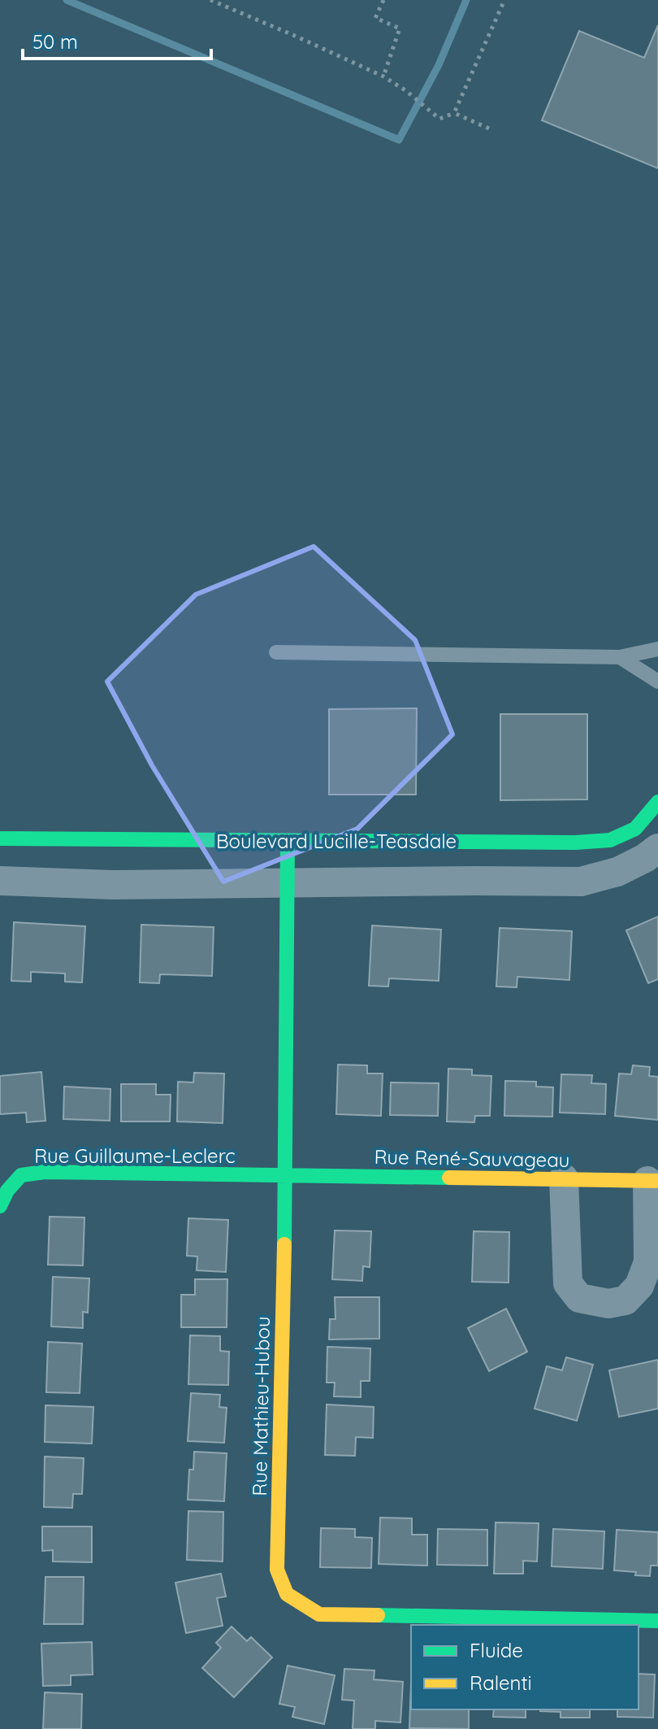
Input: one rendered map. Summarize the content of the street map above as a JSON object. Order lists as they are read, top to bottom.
{
  "streets": {
    "street": [
      "Boulevard Lucille-Teasdale",
      "Rue Guillaume-Leclerc",
      "Rue René-Sauvageau",
      "Rue Mathieu-Hubou"
    ]
  },
  "crossings": [
    ["Boulevard Lucille-Teasdale", "Rue Mathieu-Hubou"],
    ["Rue Guillaume-Leclerc", "Rue René-Sauvageau"],
    ["Rue Guillaume-Leclerc", "Rue Mathieu-Hubou"],
    ["Rue René-Sauvageau", "Rue Mathieu-Hubou"]
  ],
  "legend": ["Fluide", "Ralenti"],
  "scale_bar": "50 m"
}
